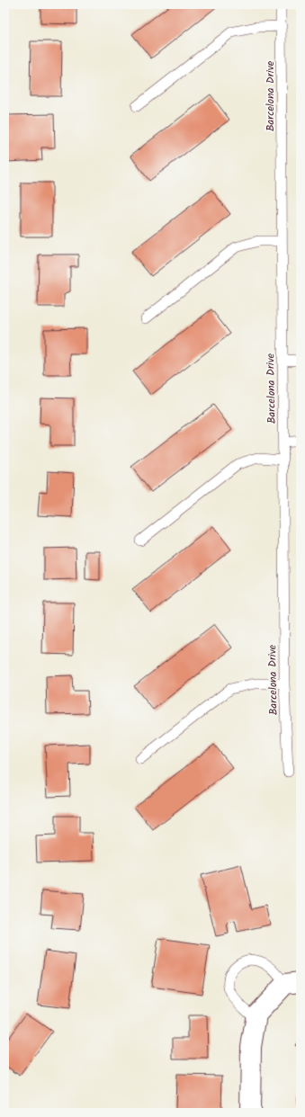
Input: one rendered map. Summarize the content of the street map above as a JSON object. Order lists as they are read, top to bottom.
{
  "streets": {
    "lane": ["Barcelona Drive"]
  }
}
